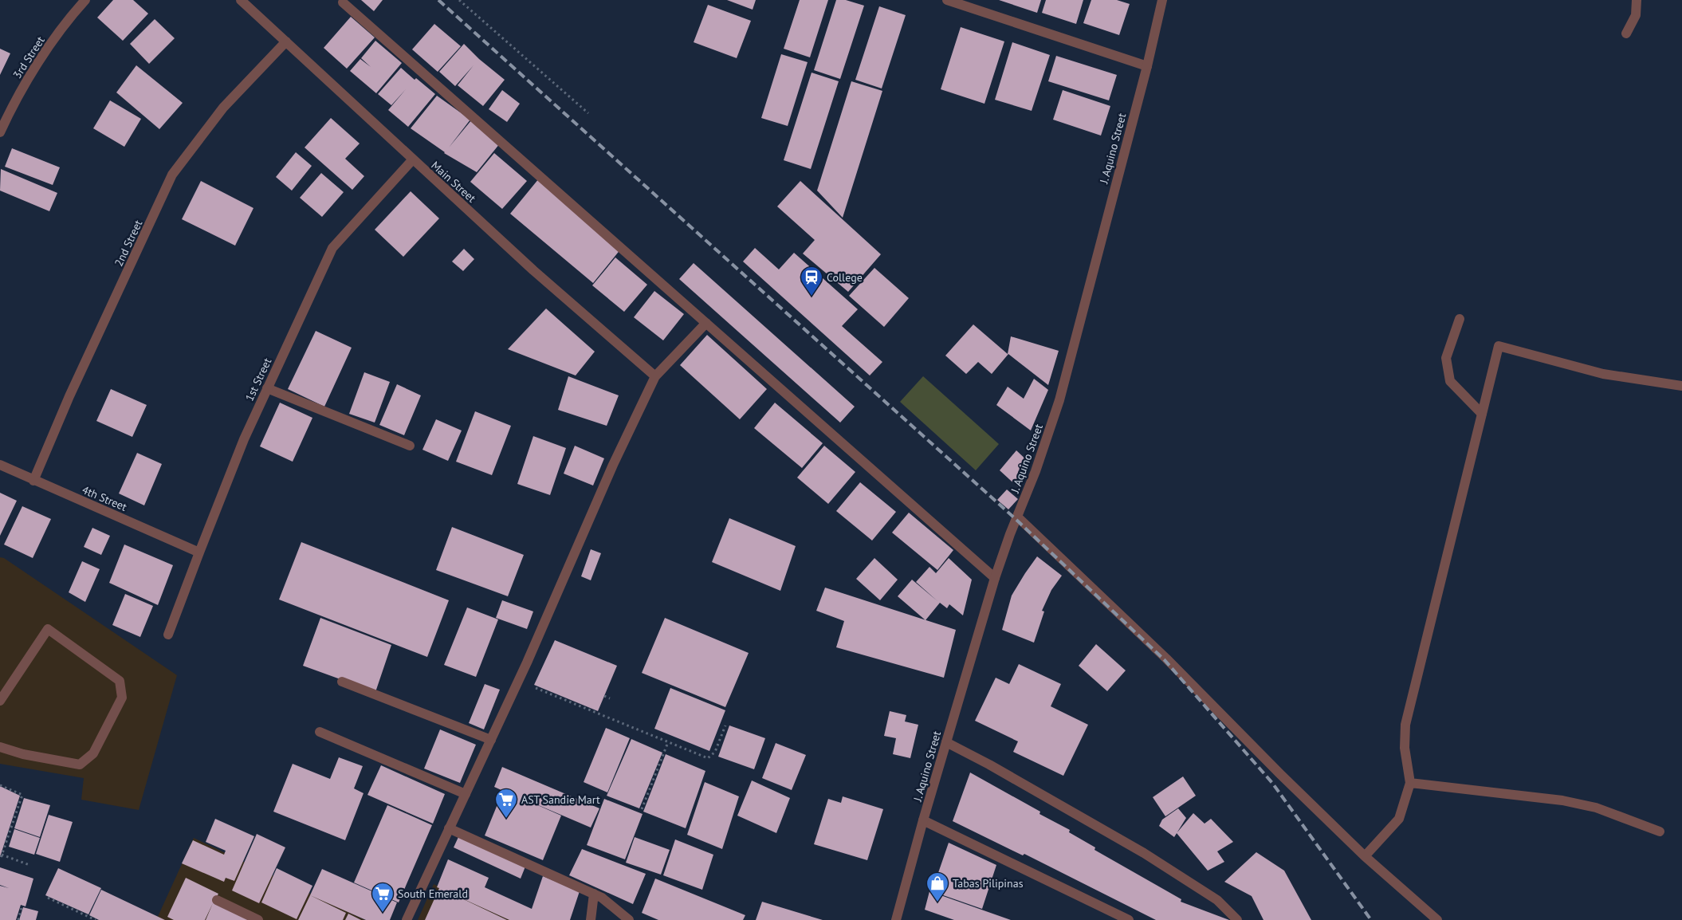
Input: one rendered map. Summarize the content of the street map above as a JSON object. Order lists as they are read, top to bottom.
{
  "streets": {
    "street": [
      "3rd Street",
      "J. Aquino Street",
      "Main Street",
      "2nd Street",
      "1st Street",
      "4th Street"
    ]
  },
  "crossings": [
    ["Main Street", "2nd Street"],
    ["Main Street", "1st Street"],
    ["2nd Street", "4th Street"],
    ["1st Street", "4th Street"]
  ],
  "places": {
    "station": ["College"],
    "supermarket": ["AST Sandie Mart", "South Emerald"],
    "shop": ["Tabas Pilipinas"]
  }
}
